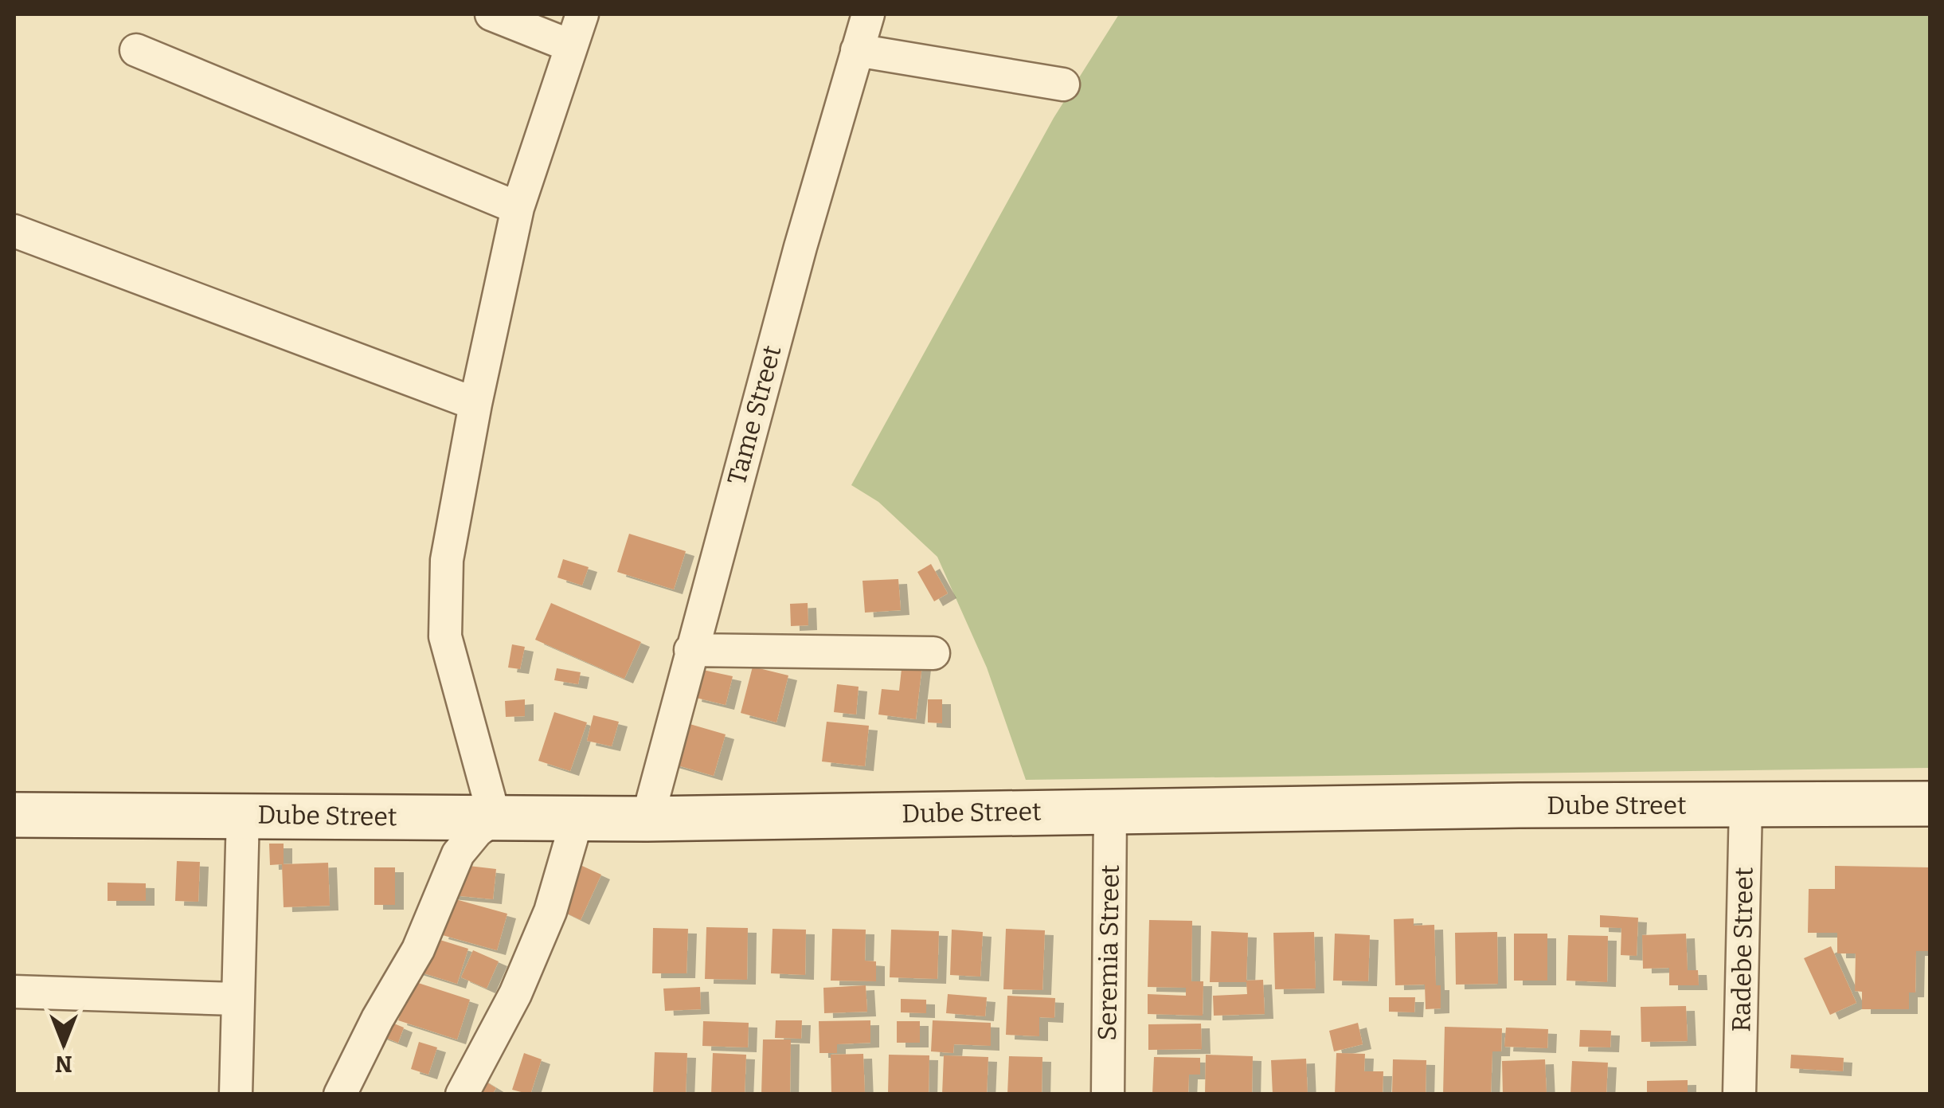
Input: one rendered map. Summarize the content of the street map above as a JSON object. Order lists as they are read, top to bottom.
{
  "streets": {
    "street": [
      "Tame Street",
      "Dube Street",
      "Radebe Street",
      "Seremia Street"
    ]
  },
  "crossings": [
    ["Tame Street", "Dube Street"],
    ["Dube Street", "Radebe Street"],
    ["Dube Street", "Seremia Street"]
  ],
  "north": "bottom"
}
